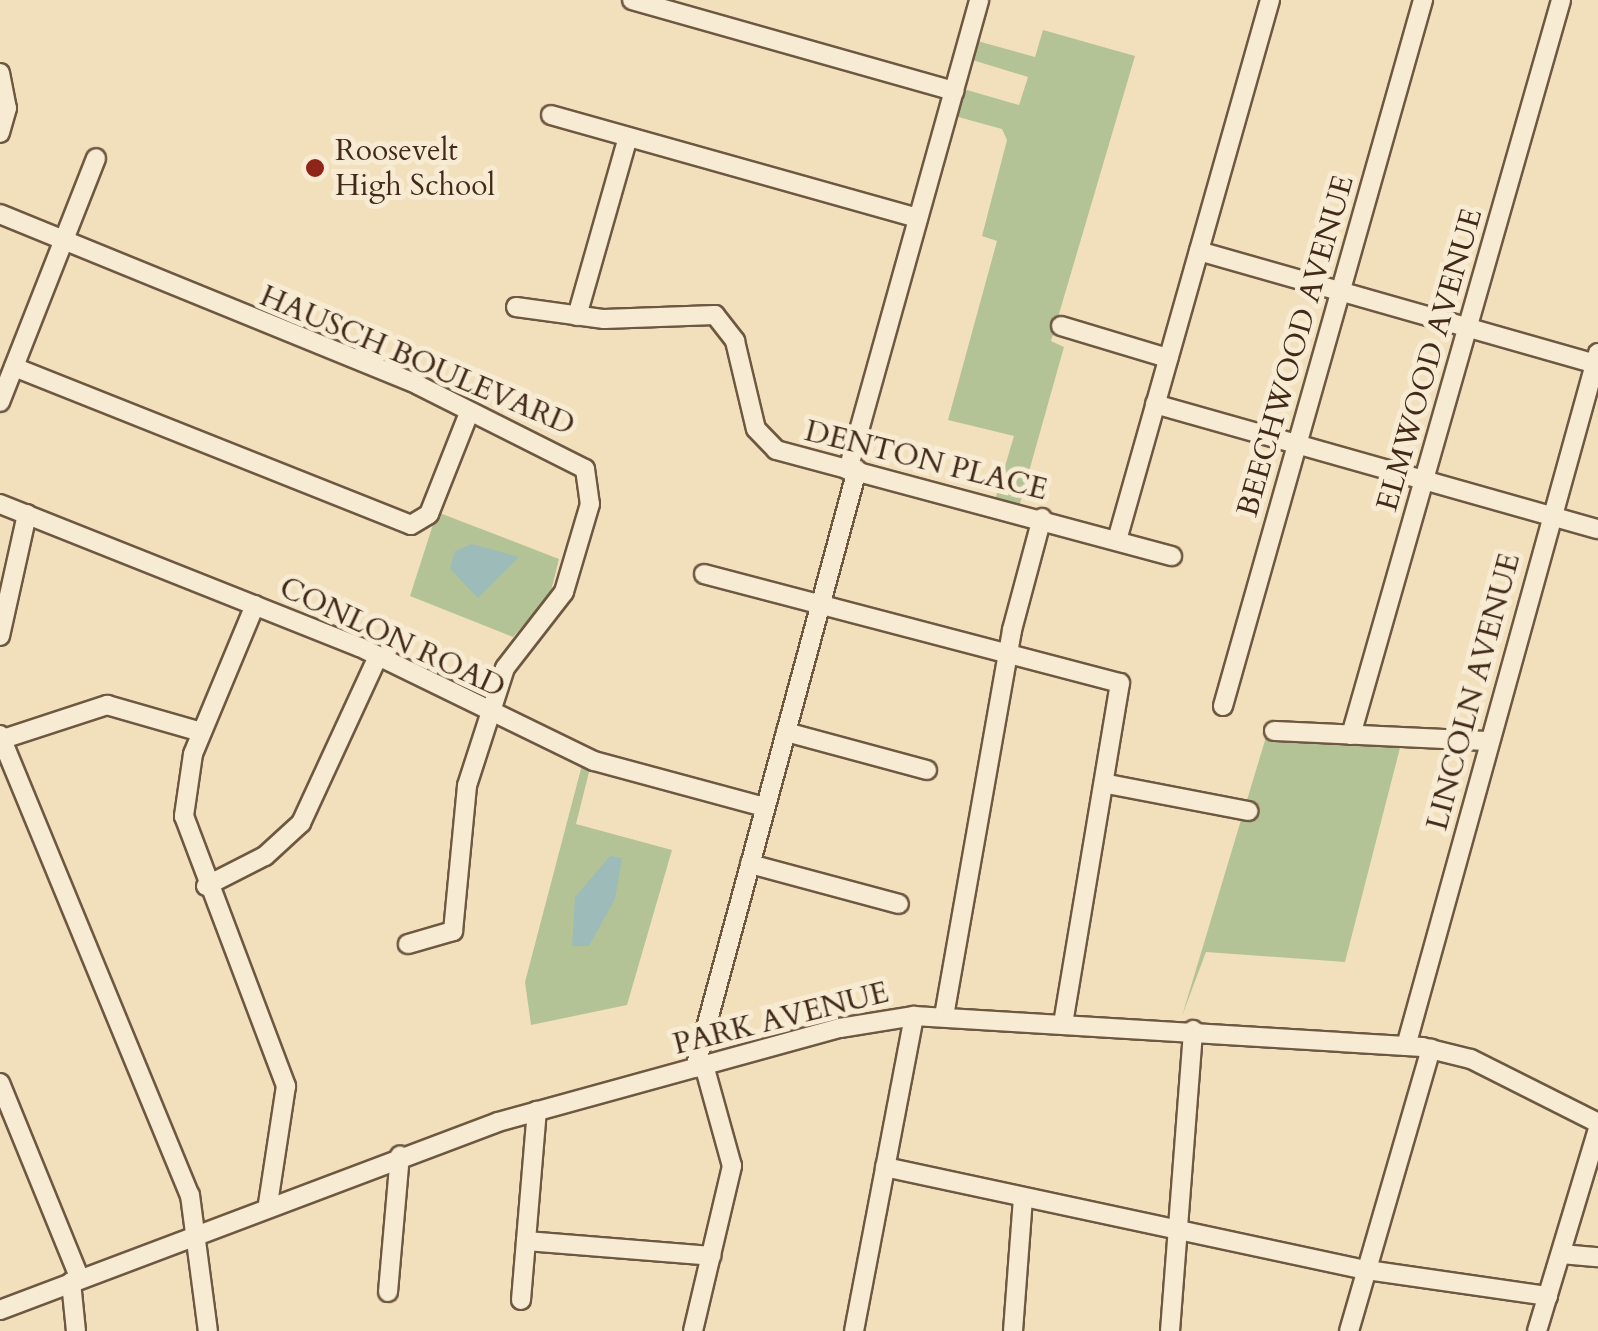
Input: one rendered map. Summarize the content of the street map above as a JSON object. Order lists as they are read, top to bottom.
{
  "streets": {
    "street": [
      "BEECHWOOD AVENUE",
      "ELMWOOD AVENUE",
      "HAUSCH BOULEVARD",
      "DENTON PLACE",
      "CONLON ROAD",
      "LINCOLN AVENUE",
      "PARK AVENUE"
    ]
  },
  "crossings": [
    ["HAUSCH BOULEVARD", "CONLON ROAD"],
    ["LINCOLN AVENUE", "PARK AVENUE"]
  ],
  "places": ["Roosevelt High School"]
}
